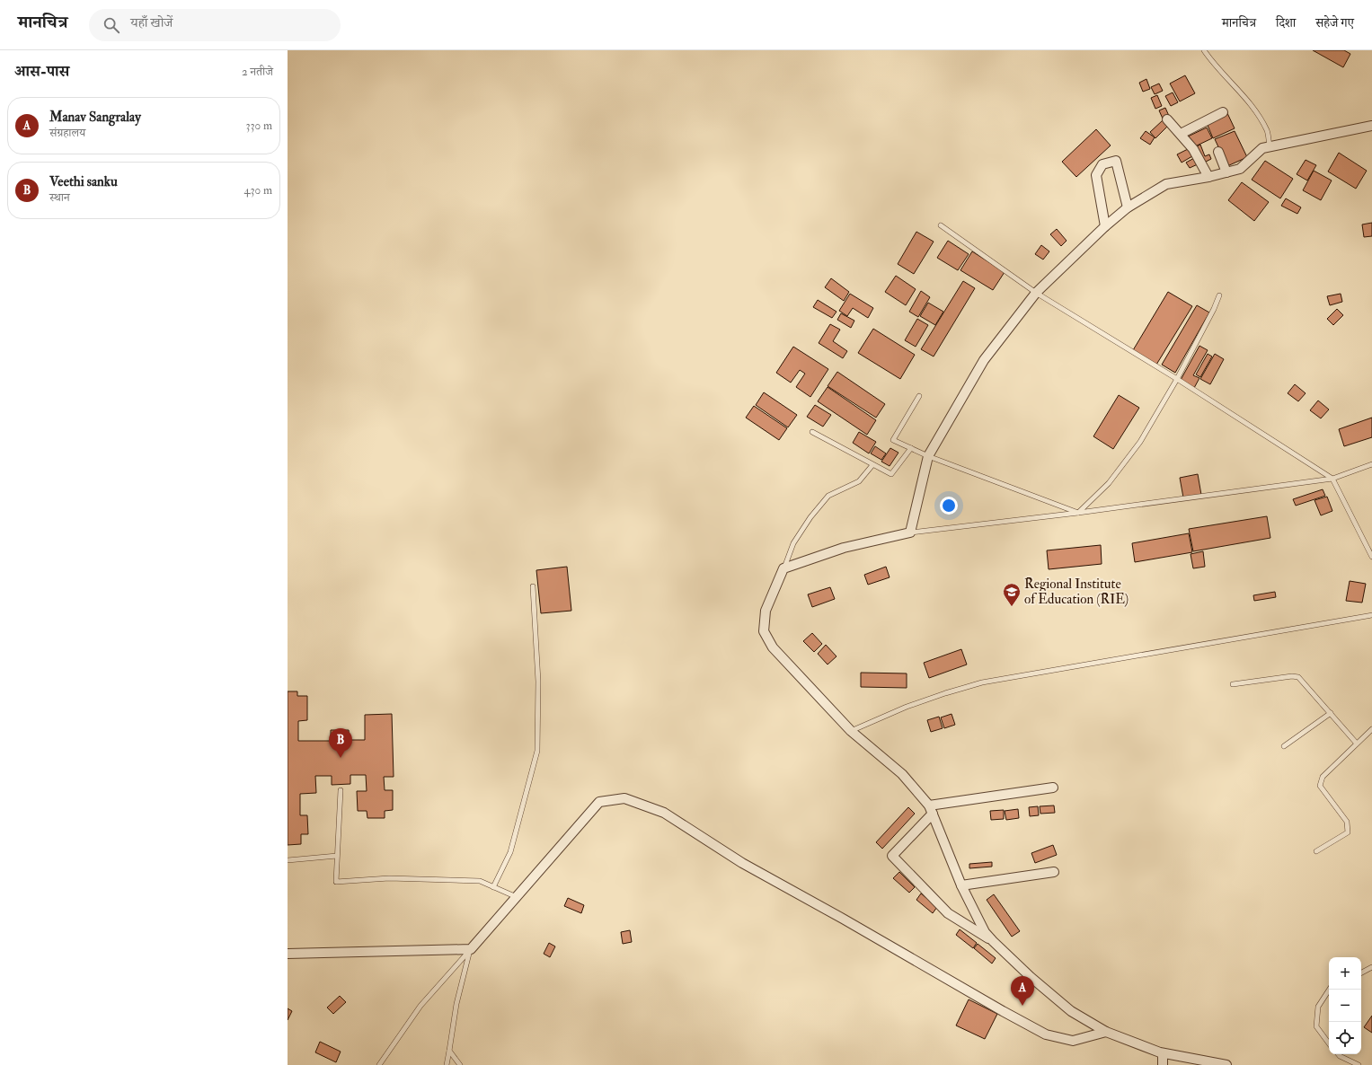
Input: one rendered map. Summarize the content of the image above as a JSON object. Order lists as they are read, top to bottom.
{
  "places": {
    "school or university": ["Regional Institute of Education (RIE)"]
  },
  "page": {
    "header": "मानचित्र",
    "search": "यहाँ खोजें",
    "nav": ["मानचित्र", "दिशा", "सहेजे गए"],
    "heading": ["आस-पास", "2 नतीजे"],
    "list": [
      {
        "mark": "A",
        "name": "Manav Sangralay",
        "note": "संग्रहालय",
        "value": "330 m"
      },
      {
        "mark": "B",
        "name": "Veethi sanku",
        "note": "स्थान",
        "value": "430 m"
      }
    ],
    "pins": ["B", "A"],
    "map_buttons": ["+", "−"]
  }
}
